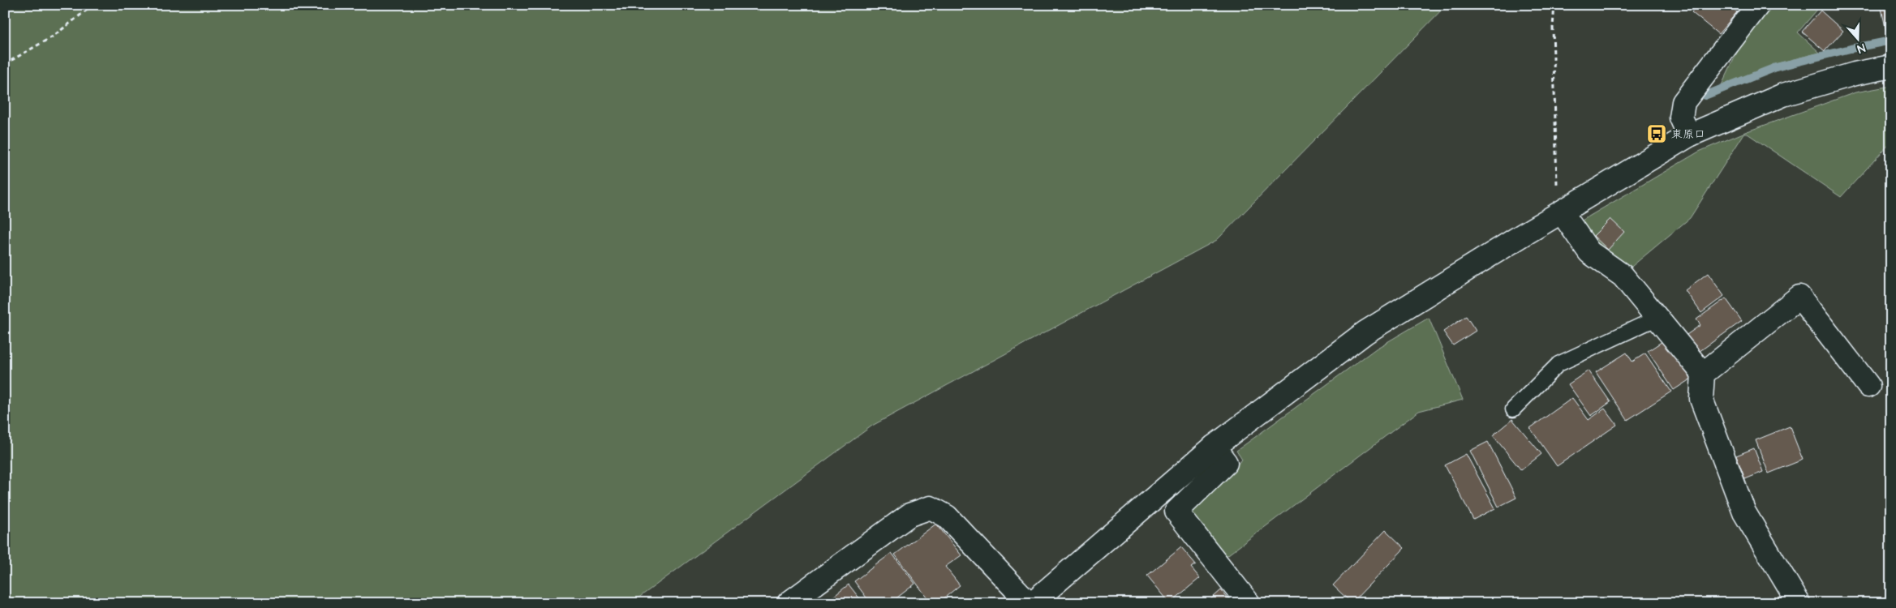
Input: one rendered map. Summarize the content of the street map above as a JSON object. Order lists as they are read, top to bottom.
{
  "places": {
    "bus stop": ["東原口"]
  },
  "north": "bottom"
}
